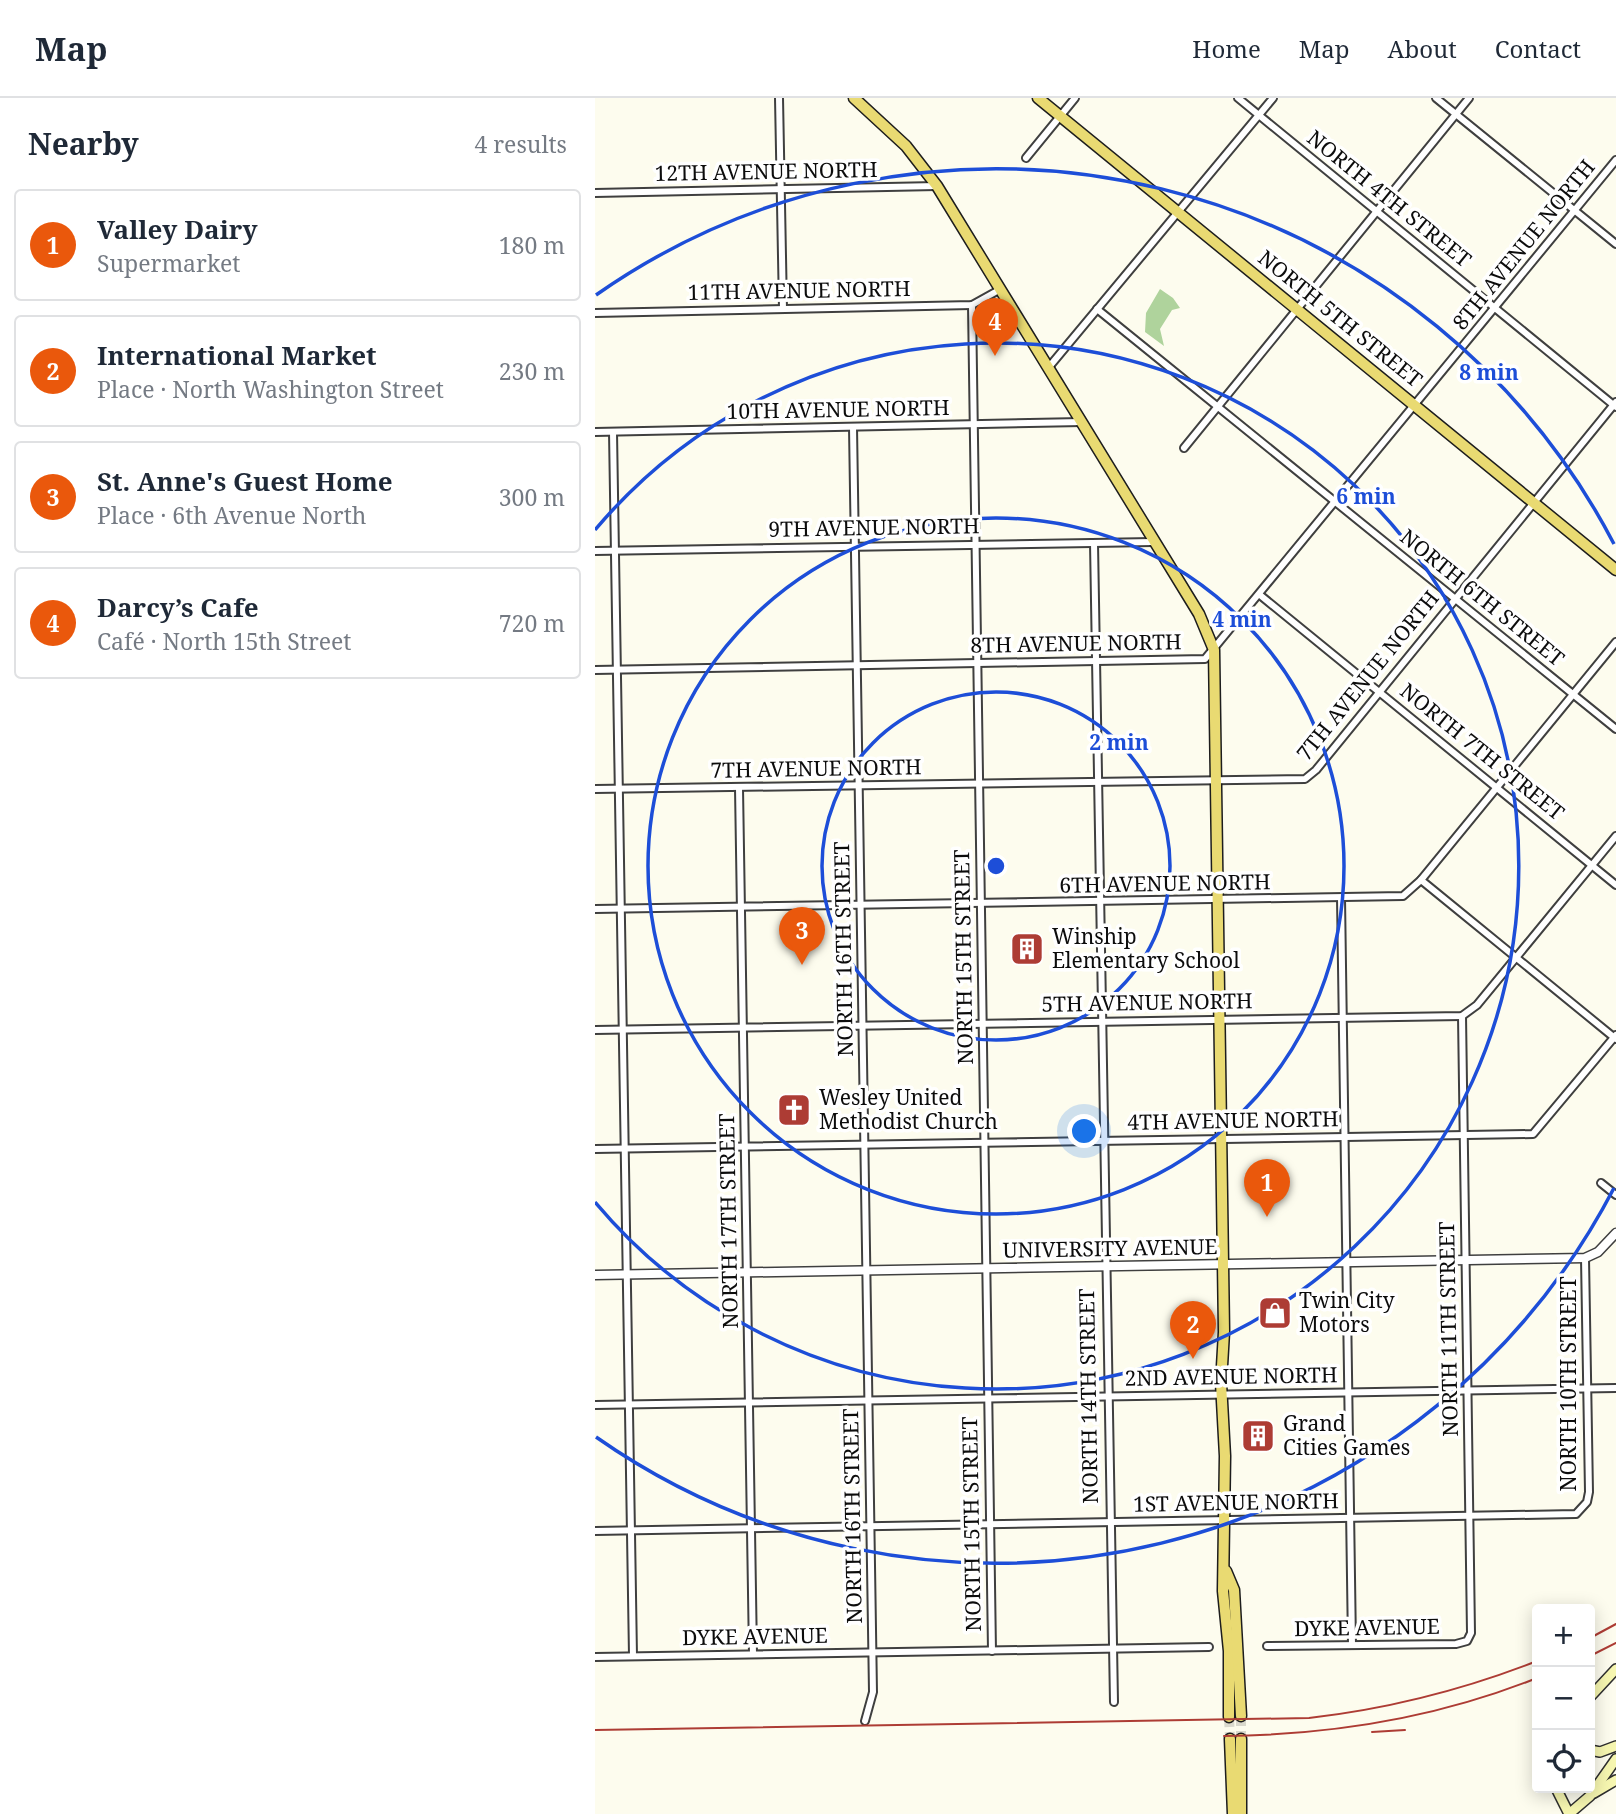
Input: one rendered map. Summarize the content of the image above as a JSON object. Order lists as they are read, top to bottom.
{
  "streets": {
    "main road": ["NORTH 5TH STREET"],
    "street": [
      "12TH AVENUE NORTH",
      "NORTH 4TH STREET",
      "8TH AVENUE NORTH",
      "11TH AVENUE NORTH",
      "10TH AVENUE NORTH",
      "9TH AVENUE NORTH",
      "NORTH 6TH STREET",
      "7TH AVENUE NORTH",
      "NORTH 7TH STREET",
      "6TH AVENUE NORTH",
      "NORTH 16TH STREET",
      "NORTH 15TH STREET",
      "5TH AVENUE NORTH",
      "4TH AVENUE NORTH",
      "NORTH 17TH STREET",
      "UNIVERSITY AVENUE",
      "NORTH 11TH STREET",
      "2ND AVENUE NORTH",
      "NORTH 10TH STREET",
      "NORTH 14TH STREET",
      "1ST AVENUE NORTH",
      "DYKE AVENUE"
    ]
  },
  "crossings": [
    ["NORTH 4TH STREET", "8TH AVENUE NORTH"],
    ["NORTH 4TH STREET", "7TH AVENUE NORTH"],
    ["8TH AVENUE NORTH", "NORTH 5TH STREET"],
    ["8TH AVENUE NORTH", "NORTH 6TH STREET"],
    ["8TH AVENUE NORTH", "NORTH 7TH STREET"],
    ["8TH AVENUE NORTH", "NORTH 16TH STREET"],
    ["8TH AVENUE NORTH", "NORTH 15TH STREET"],
    ["8TH AVENUE NORTH", "NORTH 14TH STREET"],
    ["11TH AVENUE NORTH", "NORTH 15TH STREET"],
    ["NORTH 5TH STREET", "7TH AVENUE NORTH"],
    ["10TH AVENUE NORTH", "NORTH 16TH STREET"],
    ["10TH AVENUE NORTH", "NORTH 15TH STREET"],
    ["9TH AVENUE NORTH", "NORTH 16TH STREET"],
    ["9TH AVENUE NORTH", "NORTH 15TH STREET"],
    ["9TH AVENUE NORTH", "NORTH 14TH STREET"],
    ["NORTH 6TH STREET", "7TH AVENUE NORTH"],
    ["NORTH 6TH STREET", "6TH AVENUE NORTH"],
    ["7TH AVENUE NORTH", "NORTH 7TH STREET"],
    ["7TH AVENUE NORTH", "NORTH 16TH STREET"],
    ["7TH AVENUE NORTH", "NORTH 15TH STREET"],
    ["7TH AVENUE NORTH", "NORTH 17TH STREET"],
    ["7TH AVENUE NORTH", "NORTH 14TH STREET"],
    ["NORTH 7TH STREET", "6TH AVENUE NORTH"],
    ["6TH AVENUE NORTH", "NORTH 16TH STREET"],
    ["6TH AVENUE NORTH", "NORTH 15TH STREET"],
    ["6TH AVENUE NORTH", "NORTH 17TH STREET"],
    ["6TH AVENUE NORTH", "NORTH 14TH STREET"],
    ["NORTH 16TH STREET", "5TH AVENUE NORTH"],
    ["NORTH 16TH STREET", "4TH AVENUE NORTH"],
    ["NORTH 16TH STREET", "UNIVERSITY AVENUE"],
    ["NORTH 16TH STREET", "2ND AVENUE NORTH"],
    ["NORTH 16TH STREET", "1ST AVENUE NORTH"],
    ["NORTH 16TH STREET", "DYKE AVENUE"],
    ["NORTH 15TH STREET", "5TH AVENUE NORTH"],
    ["NORTH 15TH STREET", "4TH AVENUE NORTH"],
    ["NORTH 15TH STREET", "UNIVERSITY AVENUE"],
    ["NORTH 15TH STREET", "2ND AVENUE NORTH"],
    ["NORTH 15TH STREET", "1ST AVENUE NORTH"],
    ["NORTH 15TH STREET", "DYKE AVENUE"],
    ["5TH AVENUE NORTH", "NORTH 17TH STREET"],
    ["5TH AVENUE NORTH", "NORTH 11TH STREET"],
    ["5TH AVENUE NORTH", "NORTH 14TH STREET"],
    ["4TH AVENUE NORTH", "NORTH 17TH STREET"],
    ["4TH AVENUE NORTH", "NORTH 11TH STREET"],
    ["4TH AVENUE NORTH", "NORTH 14TH STREET"],
    ["NORTH 17TH STREET", "UNIVERSITY AVENUE"],
    ["NORTH 17TH STREET", "2ND AVENUE NORTH"],
    ["NORTH 17TH STREET", "1ST AVENUE NORTH"],
    ["NORTH 17TH STREET", "DYKE AVENUE"],
    ["UNIVERSITY AVENUE", "NORTH 11TH STREET"],
    ["UNIVERSITY AVENUE", "NORTH 10TH STREET"],
    ["UNIVERSITY AVENUE", "NORTH 14TH STREET"],
    ["NORTH 11TH STREET", "2ND AVENUE NORTH"],
    ["NORTH 11TH STREET", "1ST AVENUE NORTH"],
    ["NORTH 11TH STREET", "DYKE AVENUE"],
    ["2ND AVENUE NORTH", "NORTH 10TH STREET"],
    ["2ND AVENUE NORTH", "NORTH 14TH STREET"],
    ["NORTH 10TH STREET", "1ST AVENUE NORTH"],
    ["NORTH 14TH STREET", "1ST AVENUE NORTH"],
    ["NORTH 14TH STREET", "DYKE AVENUE"]
  ],
  "places": {
    "building": ["Winship Elementary School", "Grand Cities Games"],
    "church": ["Wesley United Methodist Church"],
    "shop": ["Twin City Motors"]
  },
  "page": {
    "header": "Map",
    "nav": [
      "Home",
      "Map",
      "About",
      "Contact"
    ],
    "heading": ["Nearby", "4 results"],
    "list": [
      {
        "mark": "1",
        "name": "Valley Dairy",
        "note": "Supermarket",
        "value": "180 m"
      },
      {
        "mark": "2",
        "name": "International Market",
        "note": "Place · North Washington Street",
        "value": "230 m"
      },
      {
        "mark": "3",
        "name": "St. Anne's Guest Home",
        "note": "Place · 6th Avenue North",
        "value": "300 m"
      },
      {
        "mark": "4",
        "name": "Darcy’s Cafe",
        "note": "Café · North 15th Street",
        "value": "720 m"
      }
    ],
    "pins": [
      "4",
      "3",
      "1",
      "2"
    ],
    "map_buttons": ["+", "−"]
  },
  "rings": [
    "8 min",
    "6 min",
    "4 min",
    "2 min"
  ]
}
